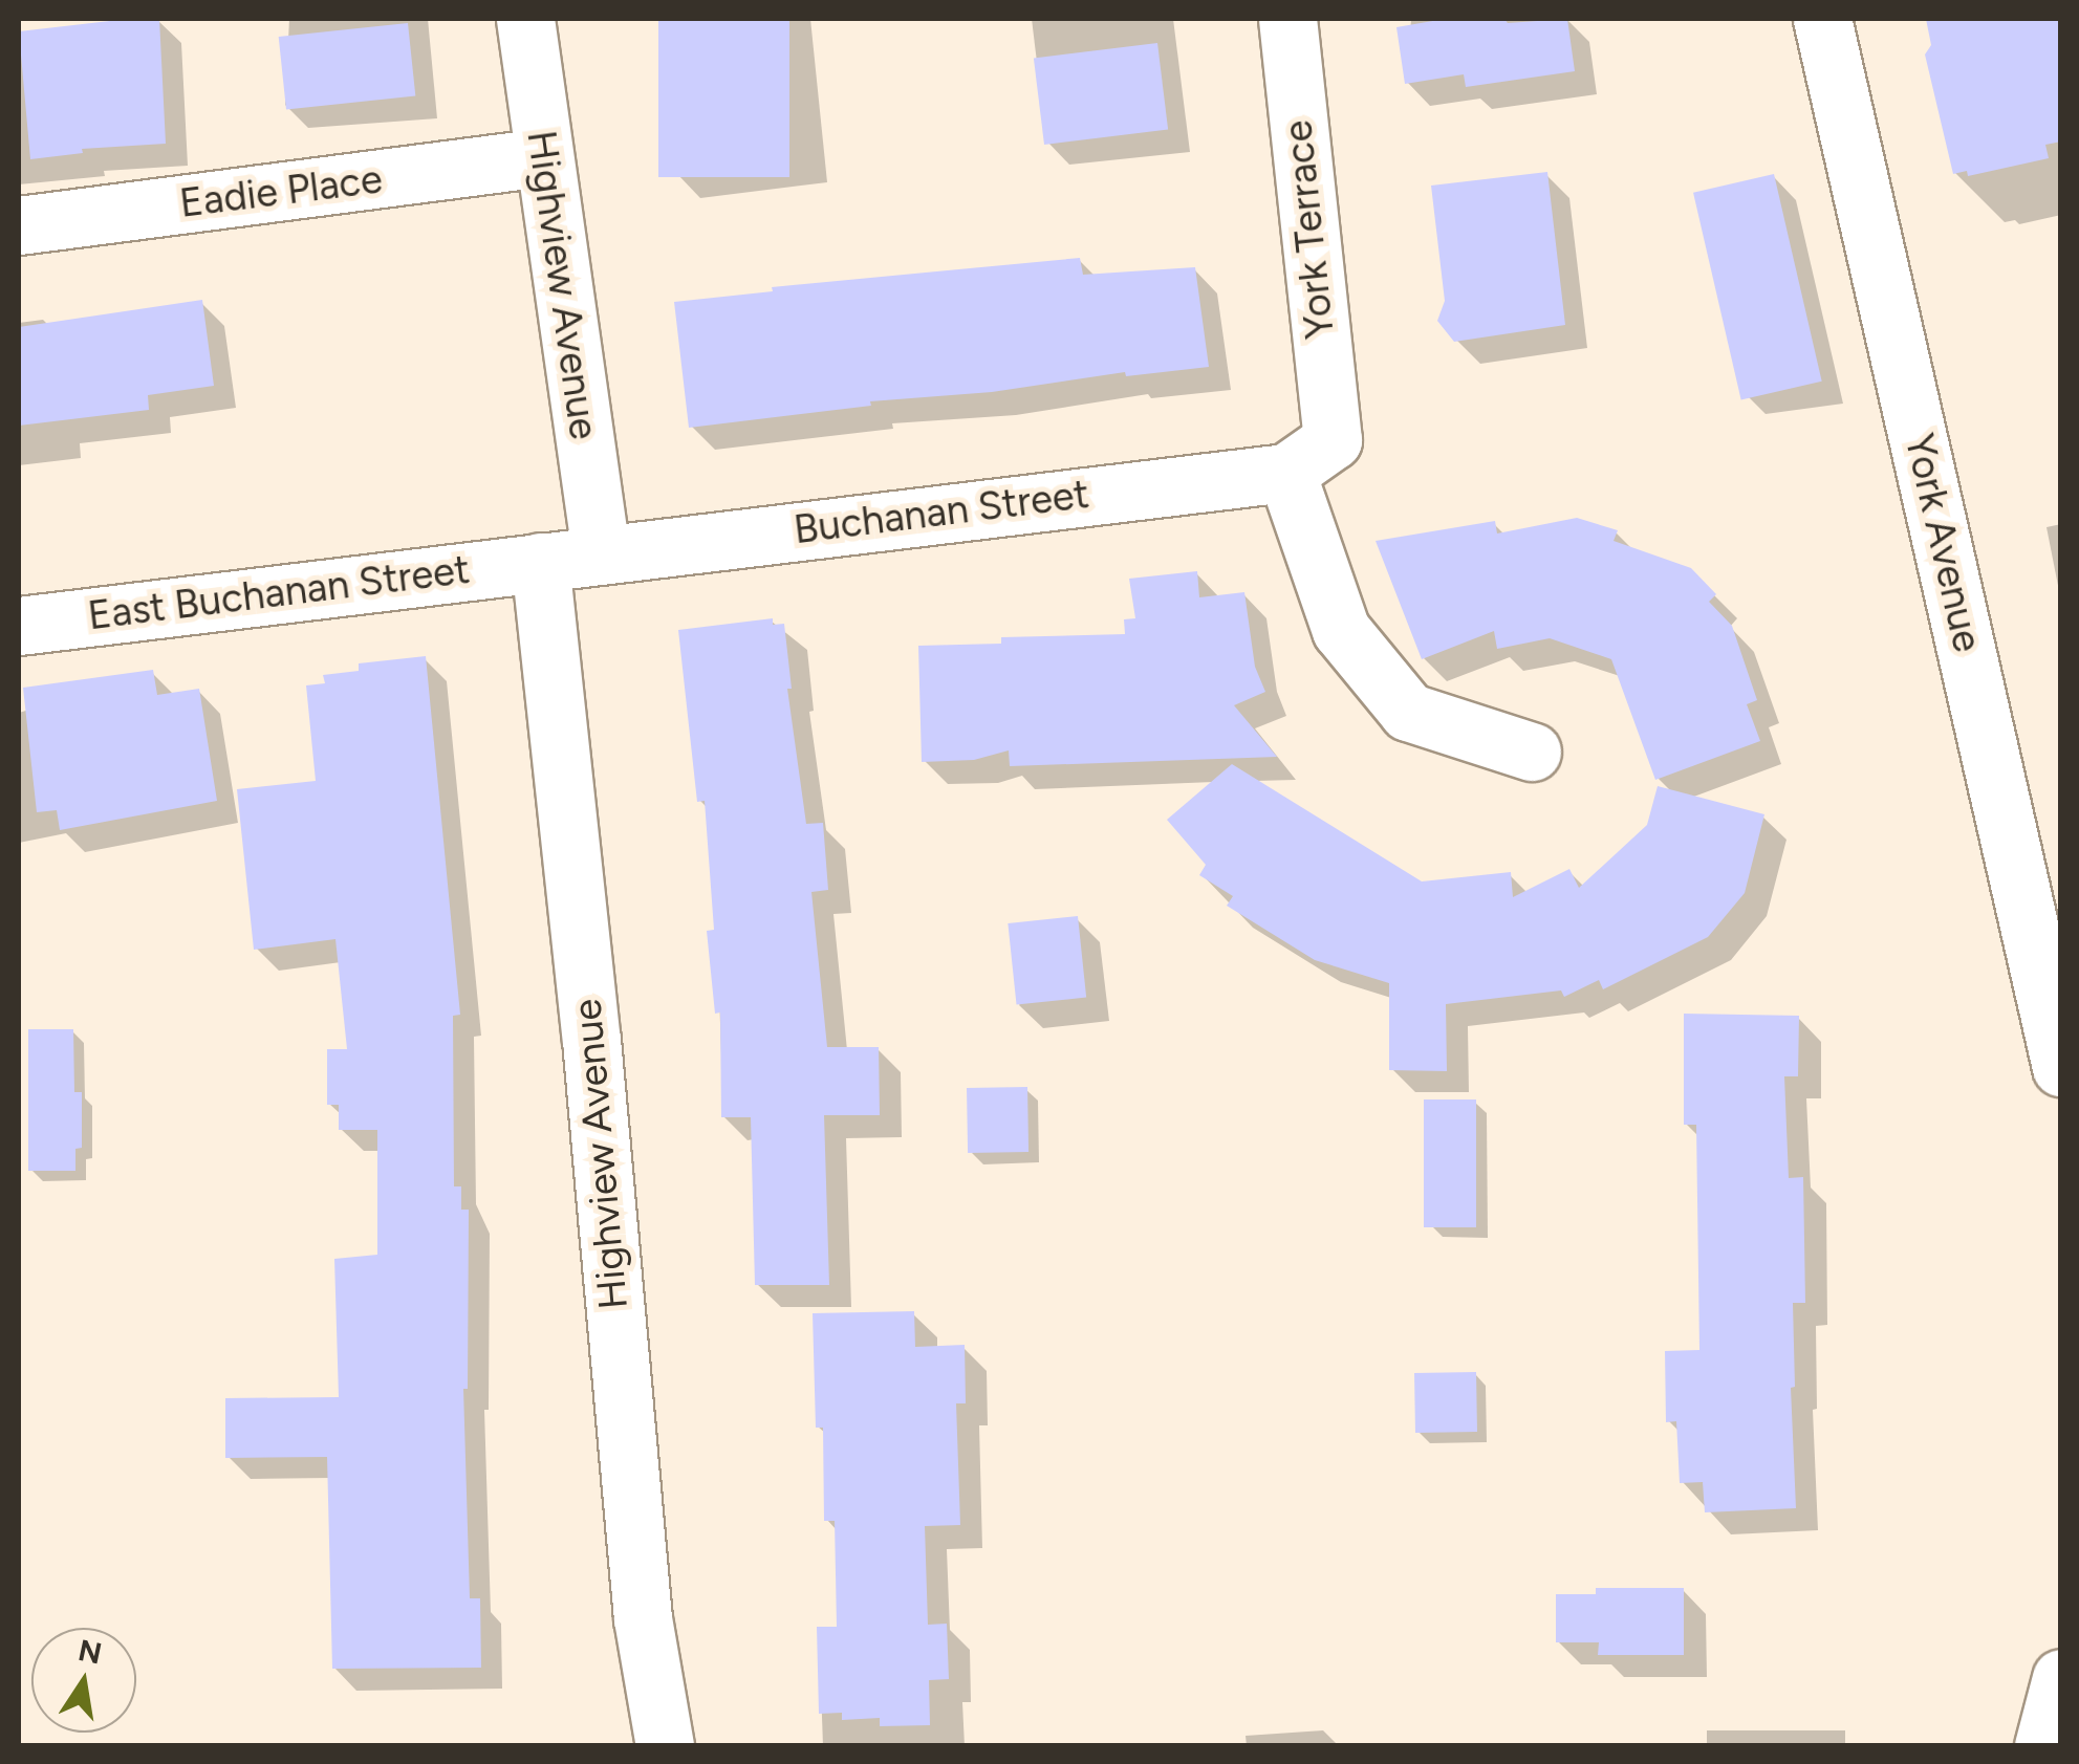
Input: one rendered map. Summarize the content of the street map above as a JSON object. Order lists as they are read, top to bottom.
{
  "streets": {
    "street": [
      "Eadie Place",
      "York Terrace",
      "Highview Avenue",
      "Buchanan Street",
      "York Avenue",
      "East Buchanan Street"
    ]
  },
  "crossings": [
    ["Eadie Place", "Highview Avenue"],
    ["York Terrace", "Buchanan Street"],
    ["Highview Avenue", "Buchanan Street"],
    ["Highview Avenue", "East Buchanan Street"],
    ["Buchanan Street", "East Buchanan Street"]
  ],
  "north": "top"
}
